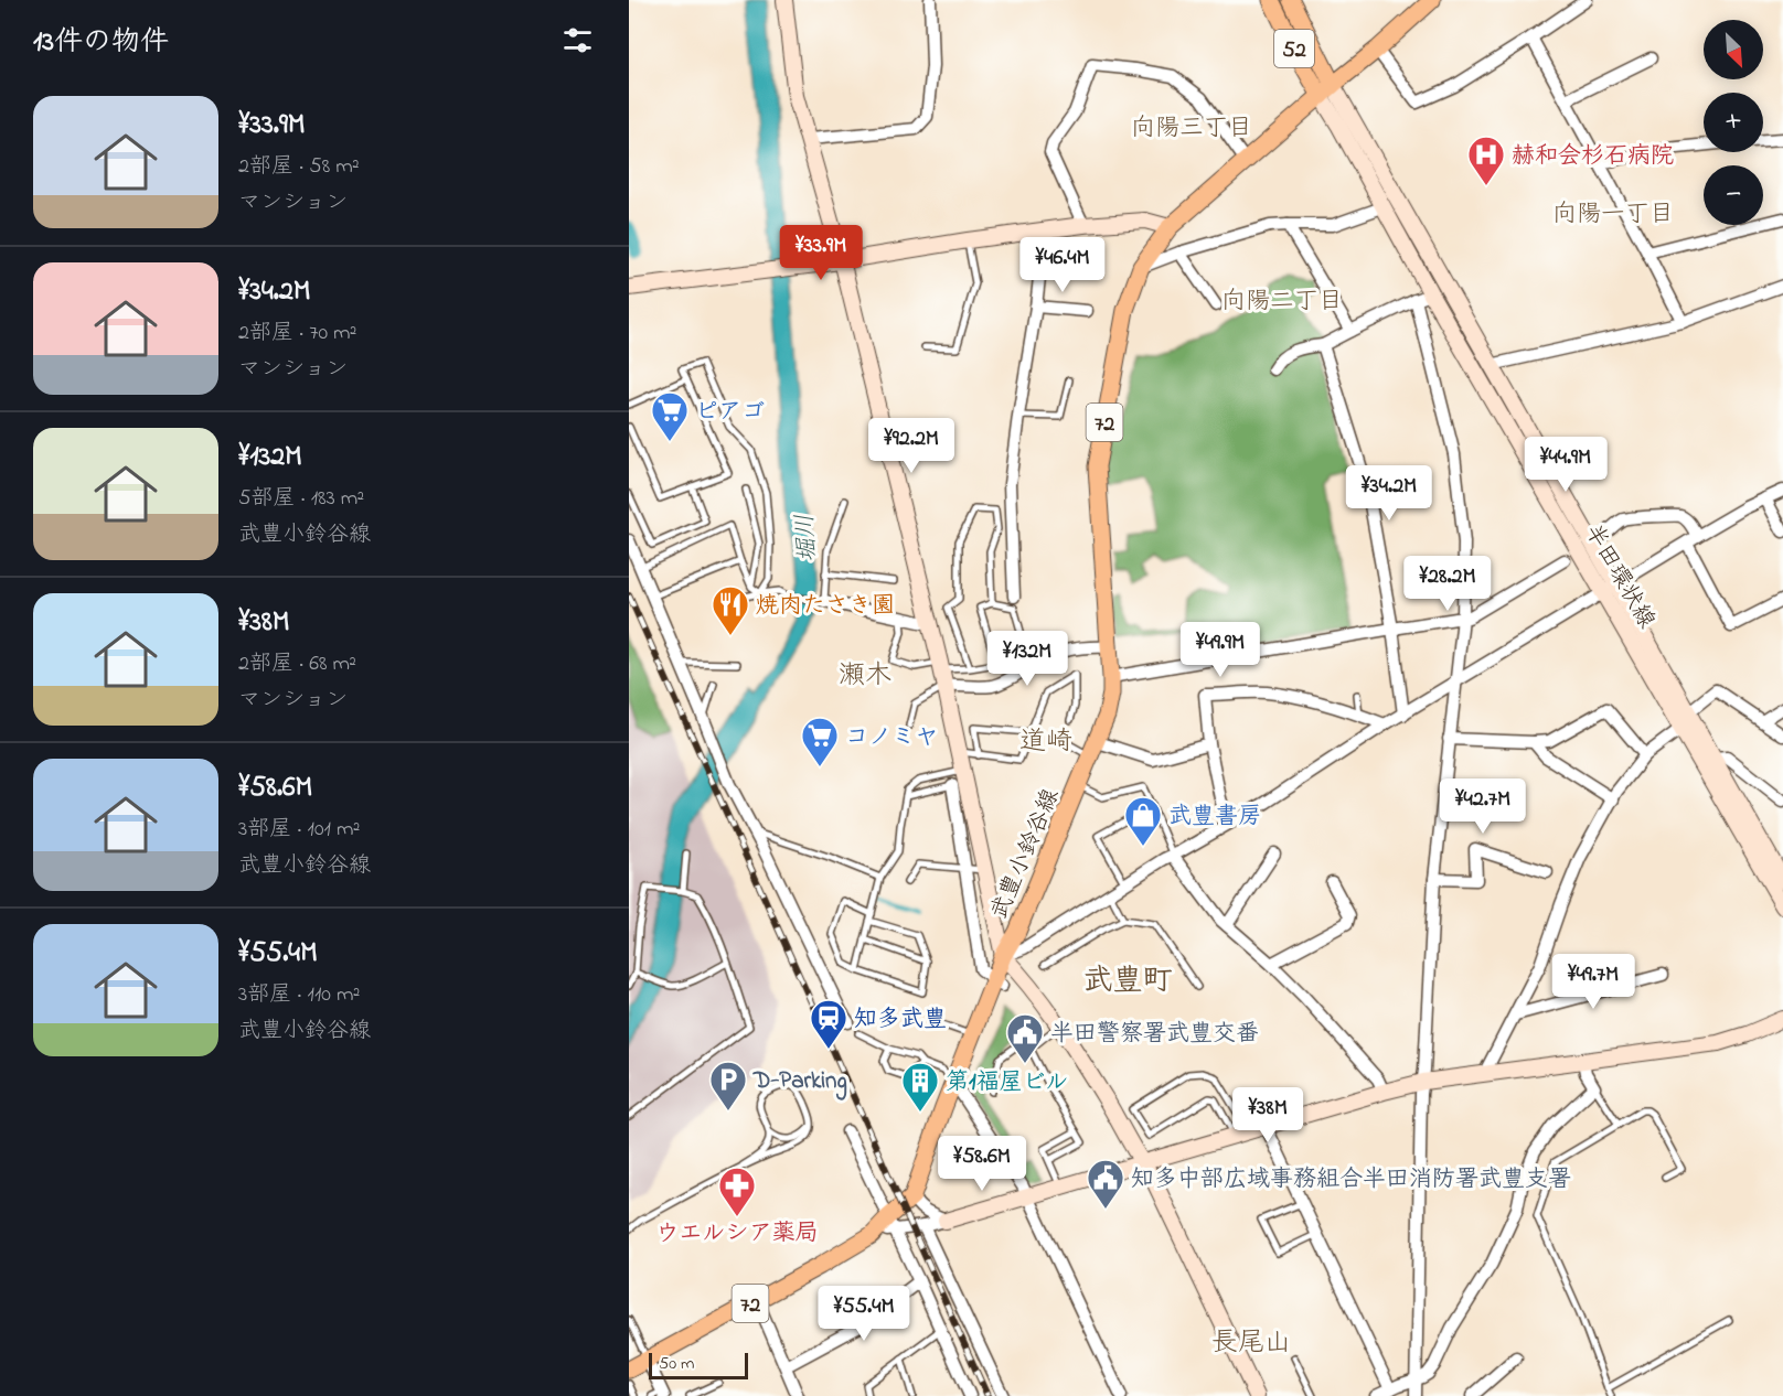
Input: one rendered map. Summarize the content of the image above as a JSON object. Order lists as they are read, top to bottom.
{
  "streets": {
    "main road": ["52", "72", "武豊小鈴谷線"],
    "street": ["半田環状線"]
  },
  "crossings": [
    ["52", "半田環状線"],
    ["52", "武豊小鈴谷線"],
    ["半田環状線", "武豊小鈴谷線"]
  ],
  "districts": [
    "向陽三丁目",
    "向陽一丁目",
    "向陽二丁目",
    "瀬木",
    "道崎",
    "武豊町",
    "長尾山"
  ],
  "water": ["堀川"],
  "places": {
    "hospital": ["赫和会杉石病院"],
    "supermarket": ["ピアゴ", "コノミヤ"],
    "restaurant": ["焼肉たさき園"],
    "shop": ["武豊書房"],
    "station": ["知多武豊"],
    "public building": ["半田警察署武豊交番", "知多中部広域事務組合半田消防署武豊支署"],
    "parking": ["D-Parking"],
    "building": ["第1福屋ビル"],
    "pharmacy": ["ウエルシア薬局"]
  },
  "scale_bar": "50 m",
  "north": "bottom right",
  "page": {
    "heading": "13件の物件",
    "map_buttons": ["+", "−"],
    "list": [
      {
        "name": "¥33.9M",
        "note": "2部屋 · 58 m² · マンション"
      },
      {
        "name": "¥34.2M",
        "note": "2部屋 · 70 m² · マンション"
      },
      {
        "name": "¥132M",
        "note": "5部屋 · 183 m² · 武豊小鈴谷線"
      },
      {
        "name": "¥38M",
        "note": "2部屋 · 68 m² · マンション"
      },
      {
        "name": "¥58.6M",
        "note": "3部屋 · 101 m² · 武豊小鈴谷線"
      },
      {
        "name": "¥55.4M",
        "note": "3部屋 · 110 m² · 武豊小鈴谷線"
      }
    ],
    "price": [
      "¥33.9M",
      "¥46.4M",
      "¥92.2M",
      "¥44.9M",
      "¥34.2M",
      "¥28.2M",
      "¥49.9M",
      "¥132M",
      "¥42.7M",
      "¥49.7M",
      "¥38M",
      "¥58.6M",
      "¥55.4M"
    ],
    "scale": "50 m"
  }
}
